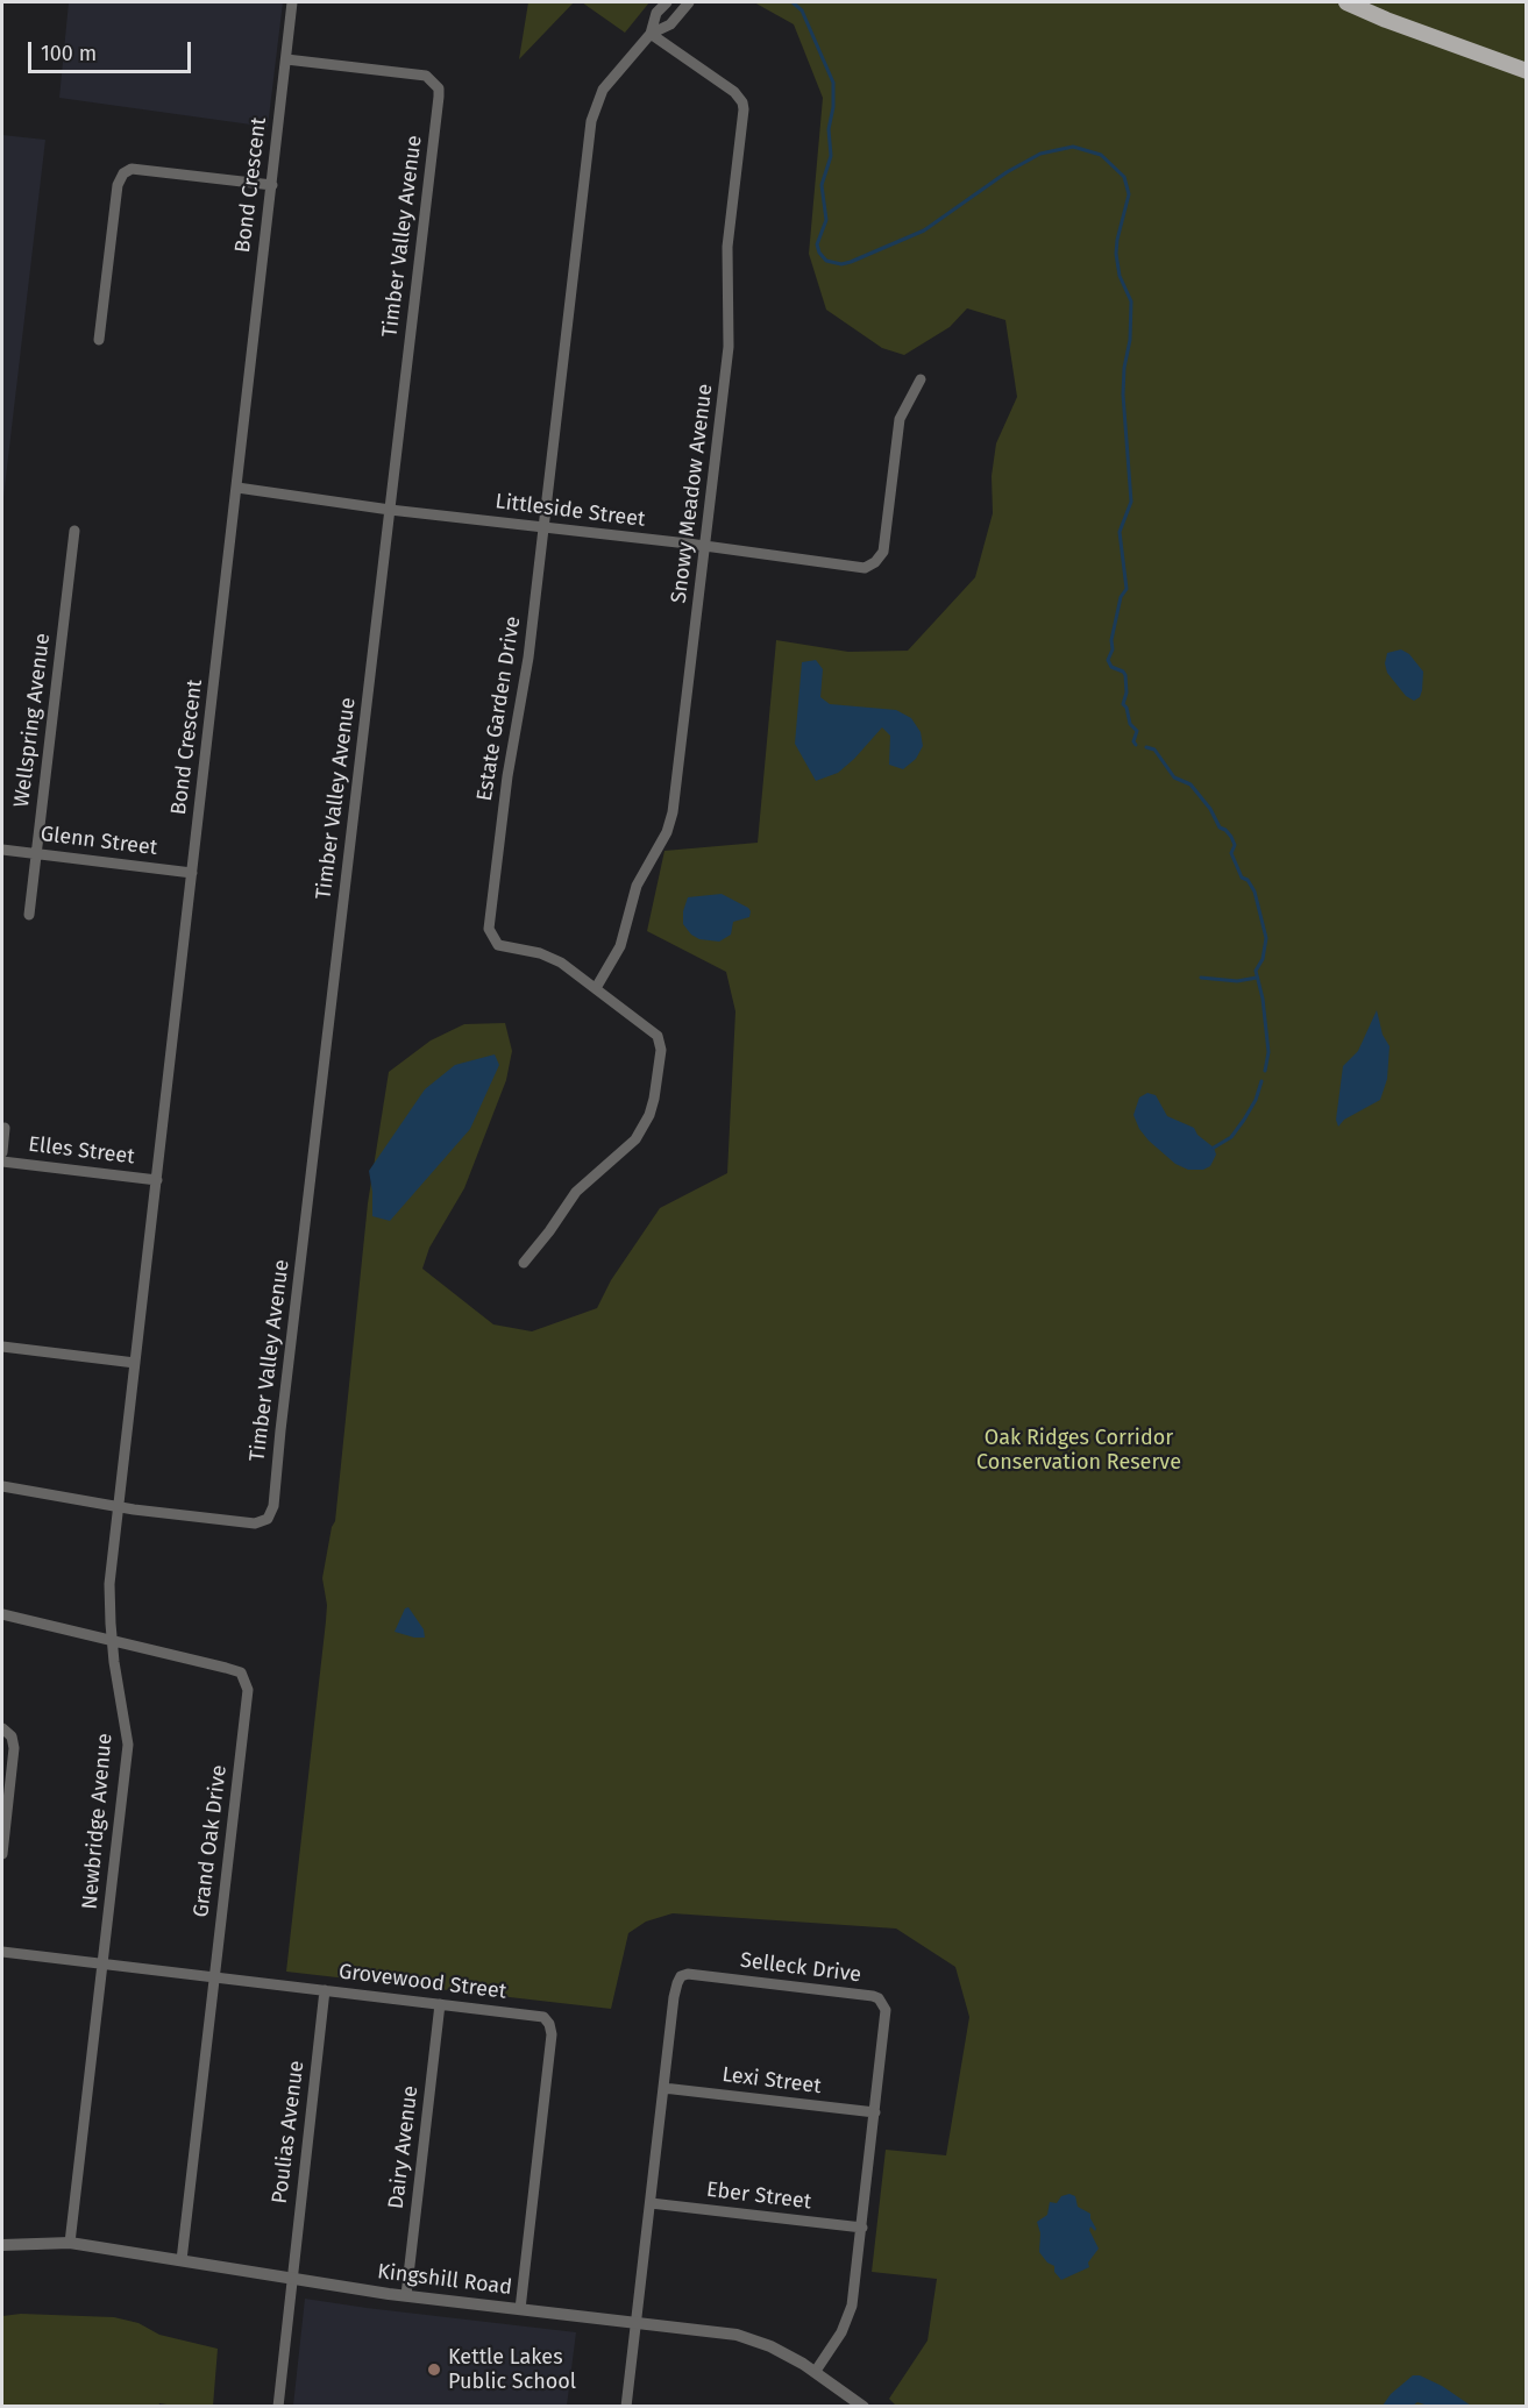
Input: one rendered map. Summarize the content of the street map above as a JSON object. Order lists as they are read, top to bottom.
{
  "streets": {
    "street": [
      "Bond Crescent",
      "Timber Valley Avenue",
      "Snowy Meadow Avenue",
      "Littleside Street",
      "Estate Garden Drive",
      "Wellspring Avenue",
      "Glenn Street",
      "Elles Street",
      "Newbridge Avenue",
      "Grand Oak Drive",
      "Selleck Drive",
      "Grovewood Street",
      "Lexi Street",
      "Poulias Avenue",
      "Dairy Avenue",
      "Eber Street",
      "Kingshill Road"
    ]
  },
  "crossings": [
    ["Bond Crescent", "Timber Valley Avenue"],
    ["Bond Crescent", "Littleside Street"],
    ["Bond Crescent", "Glenn Street"],
    ["Bond Crescent", "Elles Street"],
    ["Bond Crescent", "Newbridge Avenue"],
    ["Timber Valley Avenue", "Littleside Street"],
    ["Timber Valley Avenue", "Newbridge Avenue"],
    ["Snowy Meadow Avenue", "Littleside Street"],
    ["Snowy Meadow Avenue", "Estate Garden Drive"],
    ["Littleside Street", "Estate Garden Drive"],
    ["Wellspring Avenue", "Glenn Street"],
    ["Newbridge Avenue", "Grand Oak Drive"],
    ["Newbridge Avenue", "Grovewood Street"],
    ["Newbridge Avenue", "Kingshill Road"],
    ["Grand Oak Drive", "Grovewood Street"],
    ["Grand Oak Drive", "Kingshill Road"],
    ["Selleck Drive", "Lexi Street"],
    ["Selleck Drive", "Eber Street"],
    ["Selleck Drive", "Kingshill Road"],
    ["Grovewood Street", "Poulias Avenue"],
    ["Grovewood Street", "Dairy Avenue"],
    ["Grovewood Street", "Kingshill Road"],
    ["Poulias Avenue", "Kingshill Road"],
    ["Dairy Avenue", "Kingshill Road"]
  ],
  "parks": ["Oak Ridges Corridor Conservation Reserve"],
  "places": ["Kettle Lakes Public School"],
  "scale_bar": "100 m"
}
